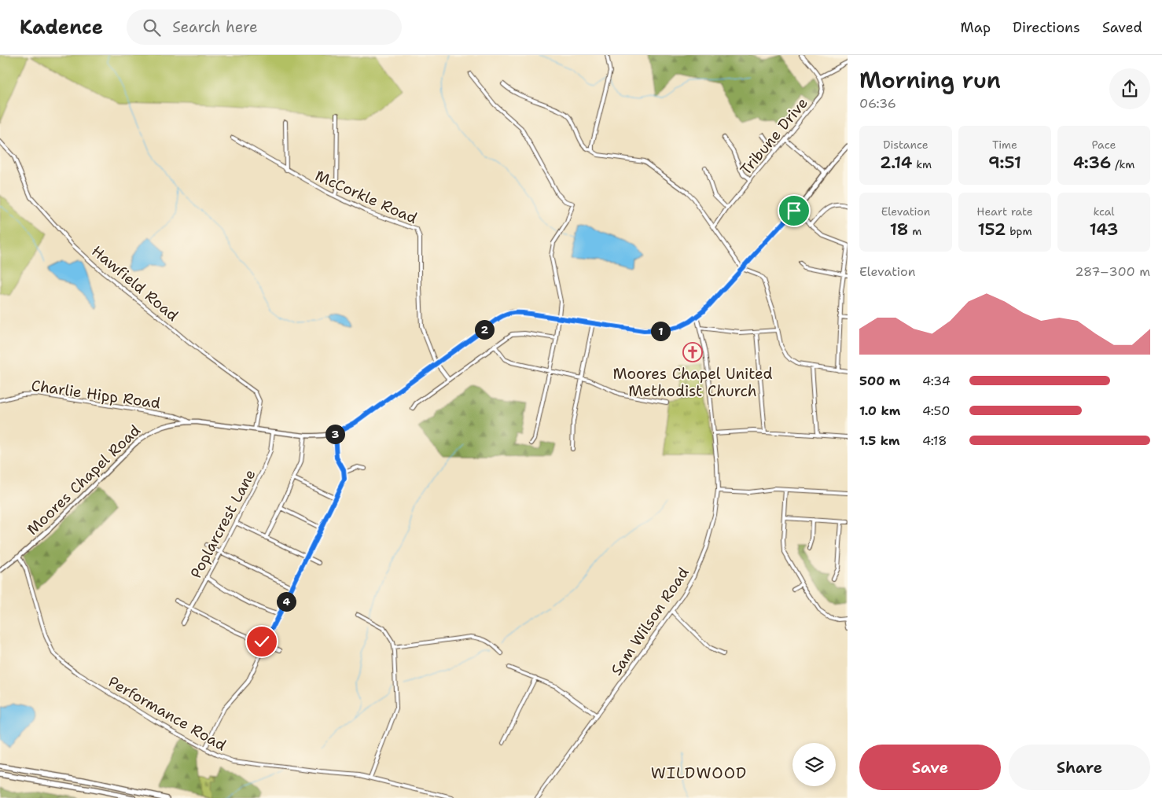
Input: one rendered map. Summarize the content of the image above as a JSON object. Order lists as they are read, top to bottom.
{
  "streets": {
    "main road": ["Moores Chapel Road"],
    "street": [
      "Tribune Drive",
      "McCorkle Road",
      "Hawfield Road",
      "Charlie Hipp Road",
      "Poplarcrest Lane",
      "Sam Wilson Road",
      "Performance Road"
    ]
  },
  "crossings": [
    ["McCorkle Road", "Moores Chapel Road"],
    ["Hawfield Road", "Moores Chapel Road"],
    ["Charlie Hipp Road", "Moores Chapel Road"],
    ["Moores Chapel Road", "Poplarcrest Lane"],
    ["Moores Chapel Road", "Sam Wilson Road"],
    ["Moores Chapel Road", "Performance Road"]
  ],
  "districts": ["WILDWOOD"],
  "places": {
    "church": ["Moores Chapel United Methodist Church"]
  },
  "page": {
    "header": "Kadence",
    "search": "Search here",
    "nav": ["Map", "Directions", "Saved"],
    "heading": ["Morning run", "06:36"],
    "stats": [
      ["Distance", "2.14 km"],
      ["Time", "9:51"],
      ["Pace", "4:36 /km"],
      ["Elevation", "18 m"],
      ["Heart rate", "152 bpm"],
      ["kcal", "143"]
    ],
    "chart": ["Elevation", "287–300 m"],
    "pins": [
      "2",
      "1",
      "3",
      "4"
    ],
    "list": [
      {
        "name": "500 m",
        "note": "4:34"
      },
      {
        "name": "1.0 km",
        "note": "4:50"
      },
      {
        "name": "1.5 km",
        "note": "4:18"
      }
    ],
    "buttons": ["Save", "Share"]
  }
}
